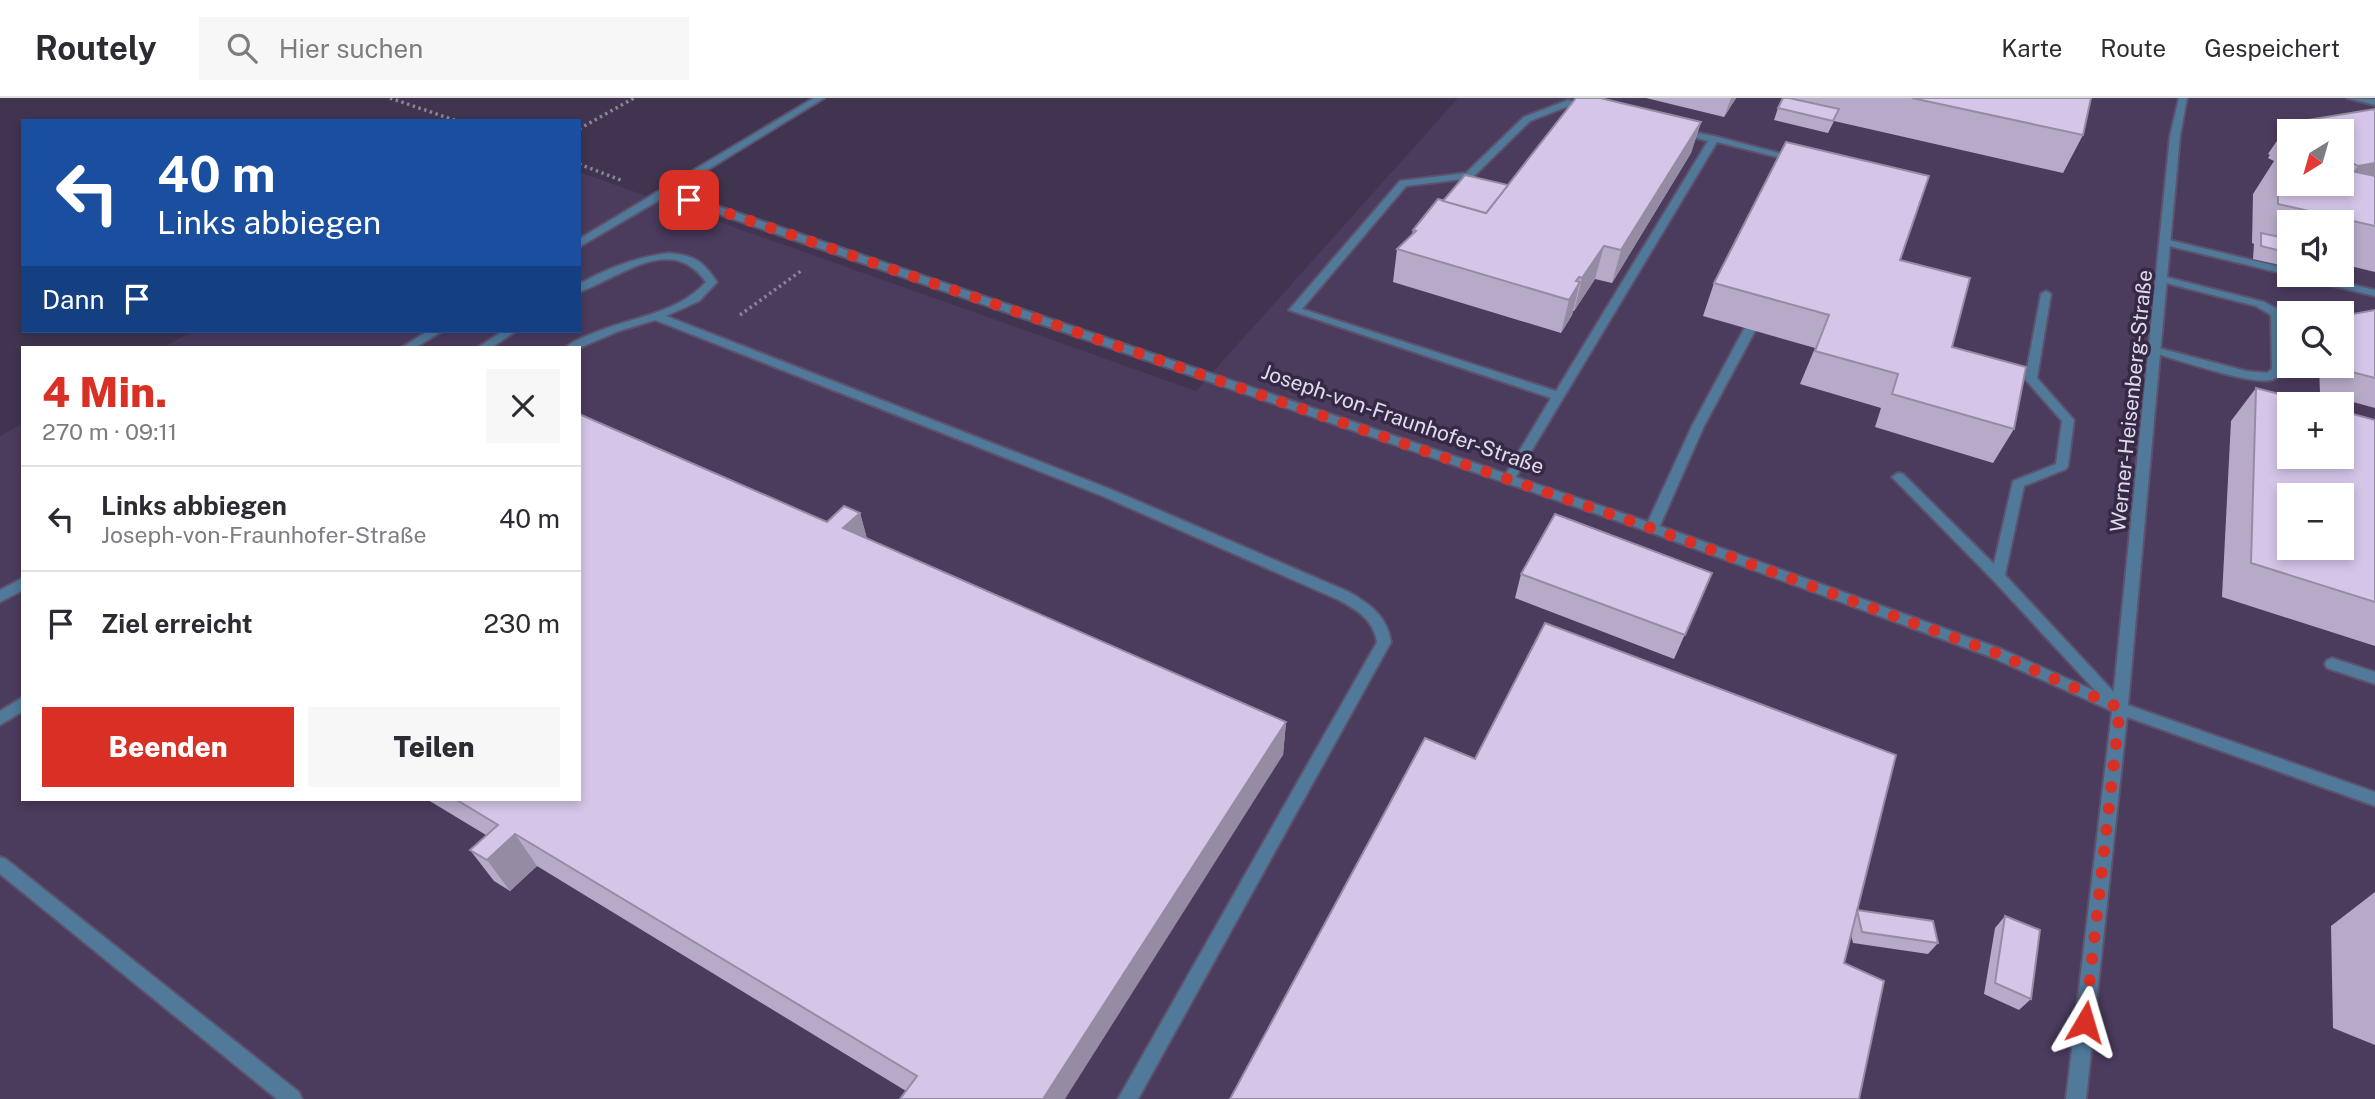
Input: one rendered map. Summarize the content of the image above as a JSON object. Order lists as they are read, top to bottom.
{
  "streets": {
    "street": ["Werner-Heisenberg-Straße", "Joseph-von-Fraunhofer-Straße"]
  },
  "crossings": [
    ["Werner-Heisenberg-Straße", "Joseph-von-Fraunhofer-Straße"]
  ],
  "north": "bottom left",
  "page": {
    "header": "Routely",
    "search": "Hier suchen",
    "nav": ["Karte", "Route", "Gespeichert"],
    "map_buttons": ["+", "−"],
    "turn": ["40 m", "Links abbiegen"],
    "then": "Dann",
    "heading": ["4 Min.", "270 m · 09:11"],
    "list": [
      {
        "name": "Links abbiegen",
        "note": "Joseph-von-Fraunhofer-Straße",
        "value": "40 m"
      },
      {
        "name": "Ziel erreicht",
        "value": "230 m"
      }
    ],
    "buttons": ["Beenden", "Teilen"]
  }
}
